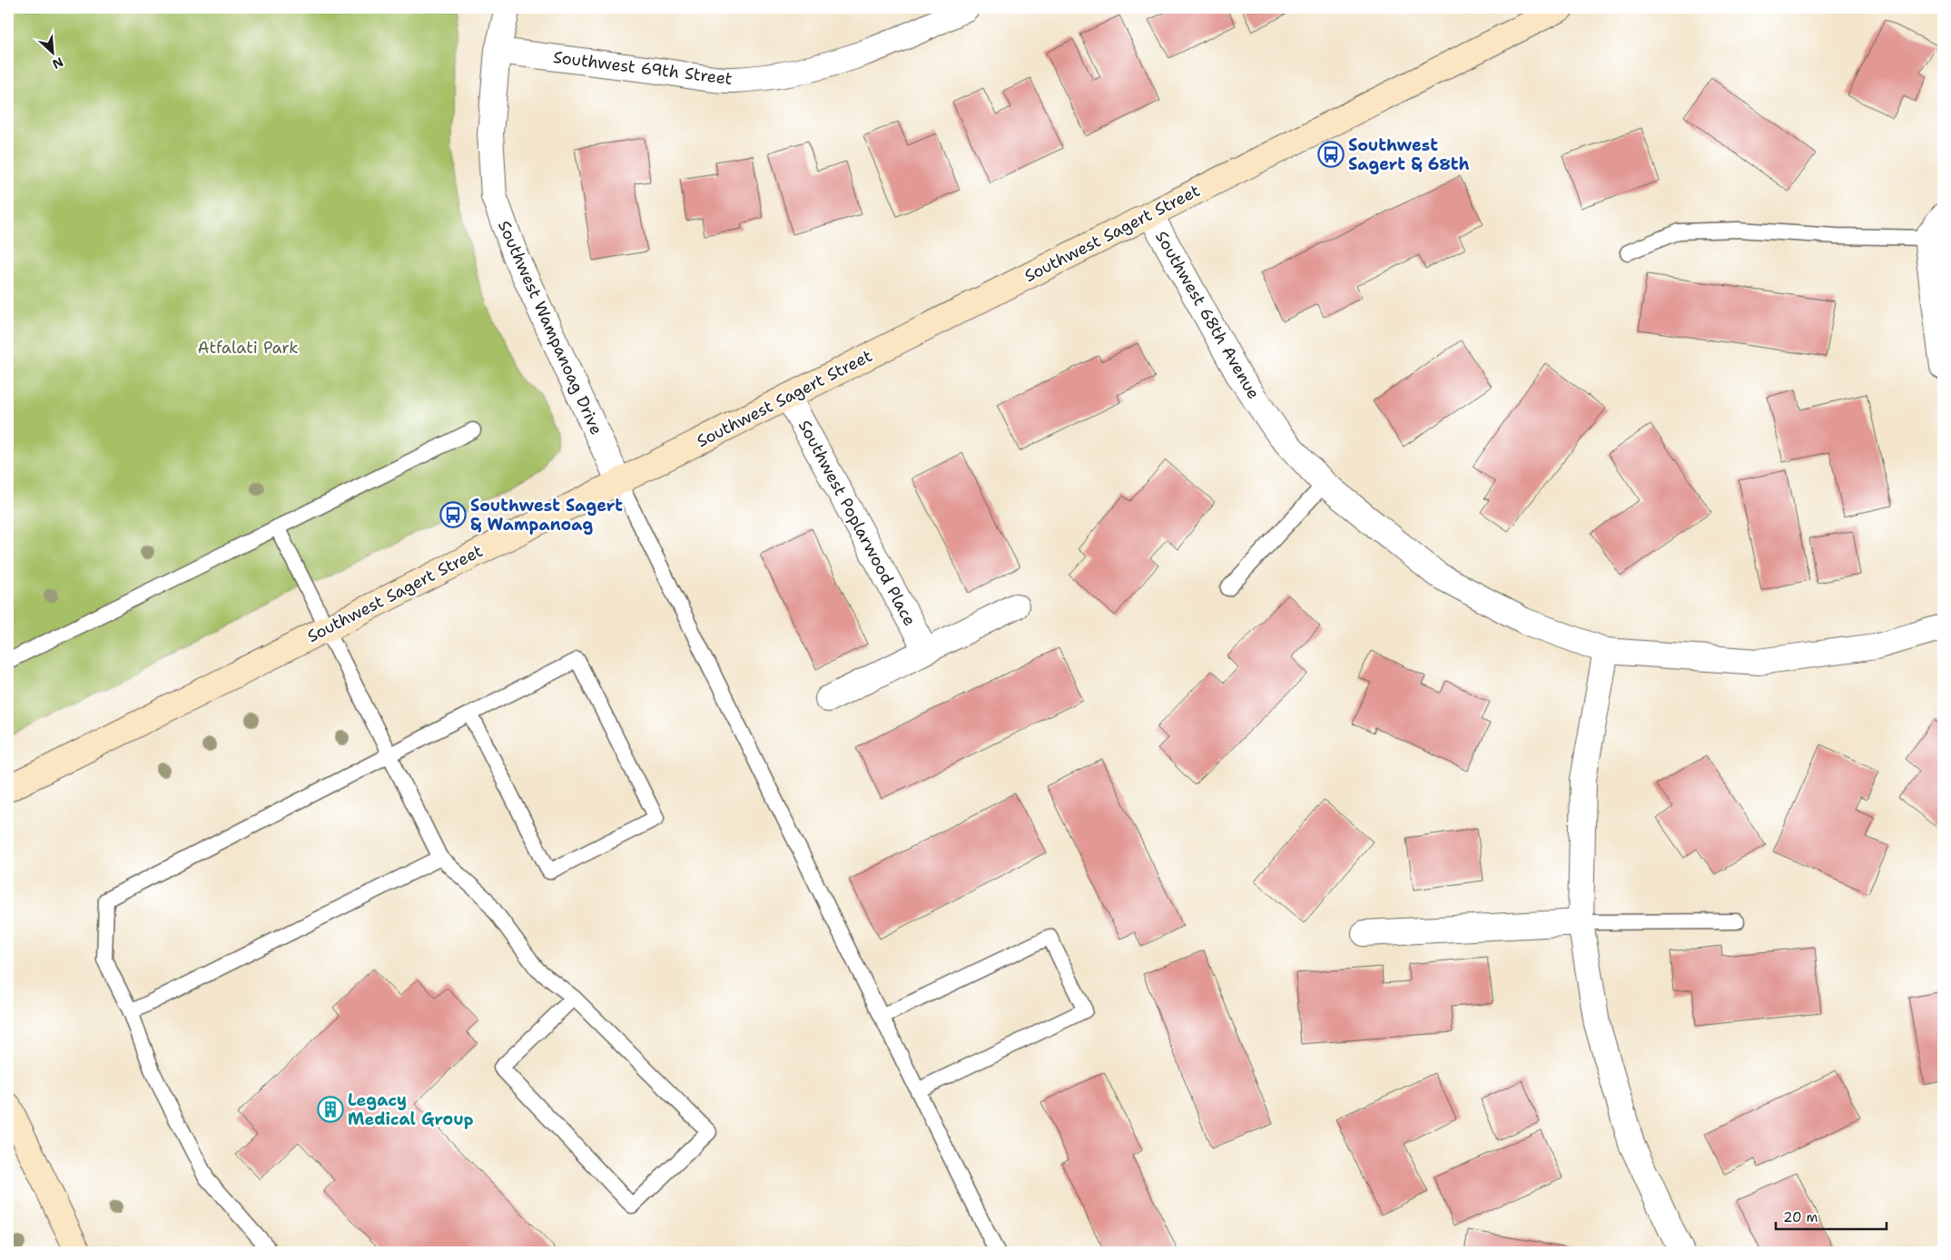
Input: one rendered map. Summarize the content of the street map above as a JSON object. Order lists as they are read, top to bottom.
{
  "streets": {
    "main road": ["Southwest Sagert Street"],
    "street": [
      "Southwest 69th Street",
      "Southwest 68th Avenue",
      "Southwest Wampanoag Drive",
      "Southwest Poplarwood Place"
    ]
  },
  "crossings": [
    ["Southwest 69th Street", "Southwest Wampanoag Drive"],
    ["Southwest Sagert Street", "Southwest 68th Avenue"],
    ["Southwest Sagert Street", "Southwest Wampanoag Drive"],
    ["Southwest Sagert Street", "Southwest Poplarwood Place"]
  ],
  "parks": ["Atfalati Park"],
  "places": {
    "bus stop": ["Southwest Sagert & 68th", "Southwest Sagert & Wampanoag"],
    "building": ["Legacy Medical Group"]
  },
  "scale_bar": "20 m",
  "north": "bottom right"
}
